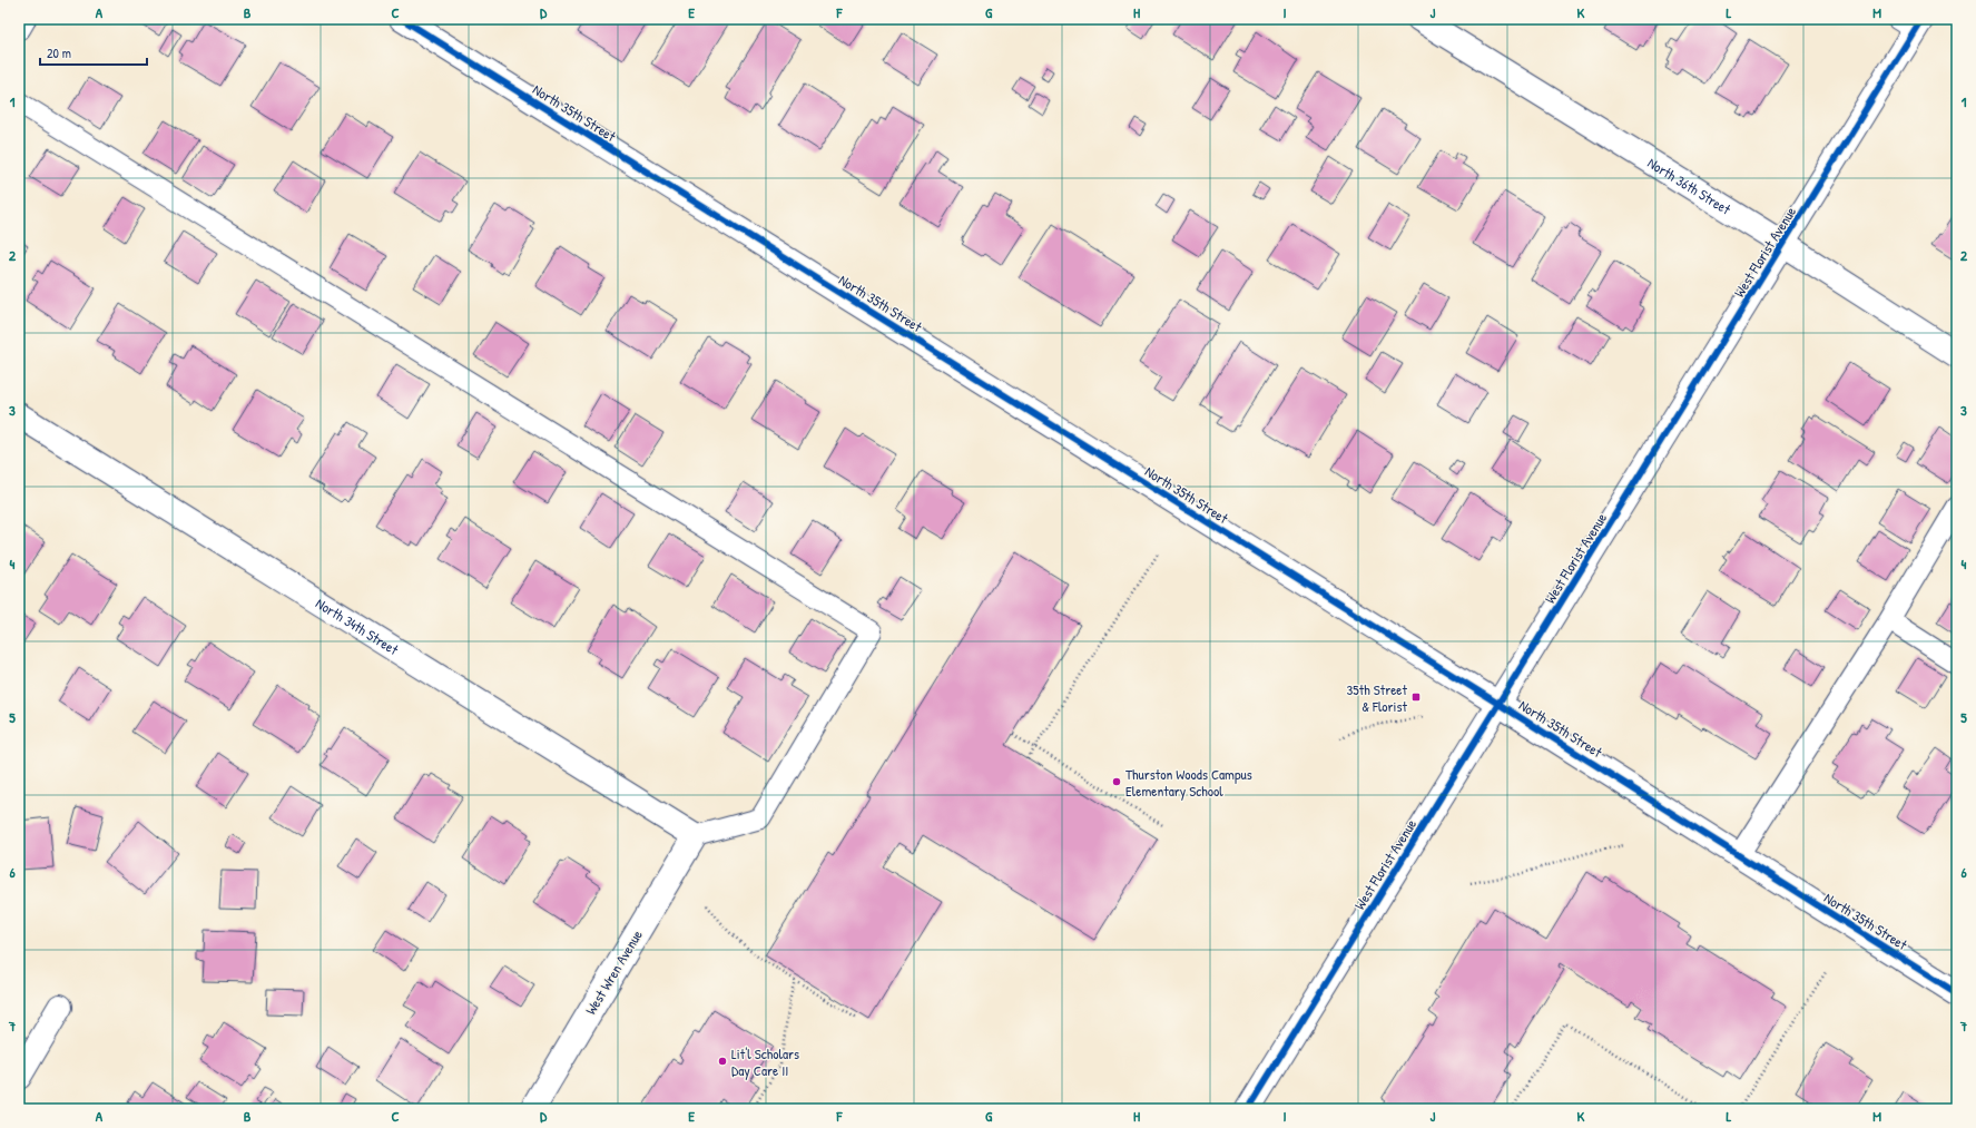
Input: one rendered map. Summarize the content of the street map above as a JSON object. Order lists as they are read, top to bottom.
{
  "streets": {
    "street": [
      "North 35th Street",
      "North 36th Street",
      "West Florist Avenue",
      "North 34th Street",
      "West Wren Avenue"
    ]
  },
  "crossings": [
    ["North 35th Street", "West Florist Avenue"],
    ["North 36th Street", "West Florist Avenue"],
    ["North 34th Street", "West Wren Avenue"]
  ],
  "places": {
    "transit": ["35th Street & Florist"],
    "other": ["Thurston Woods Campus Elementary School", "Lit'l Scholars Day Care II"]
  },
  "scale_bar": "20 m",
  "grid": {
    "columns": [
      "A",
      "B",
      "C",
      "D",
      "E",
      "F",
      "G",
      "H",
      "I",
      "J",
      "K",
      "L",
      "M"
    ],
    "rows": [
      "1",
      "2",
      "3",
      "4",
      "5",
      "6",
      "7"
    ]
  }
}
